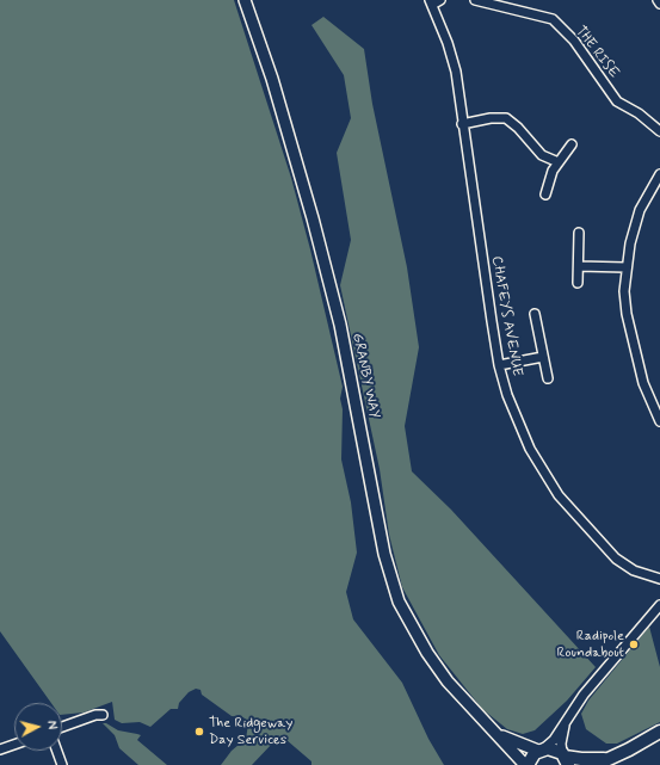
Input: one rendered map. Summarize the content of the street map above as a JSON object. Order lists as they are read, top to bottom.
{
  "streets": {
    "main road": ["GRANBY WAY"],
    "street": ["THE RISE", "CHAFEYS AVENUE"]
  },
  "places": ["Radipole Roundabout", "The Ridgeway Day Services"],
  "north": "right"
}
